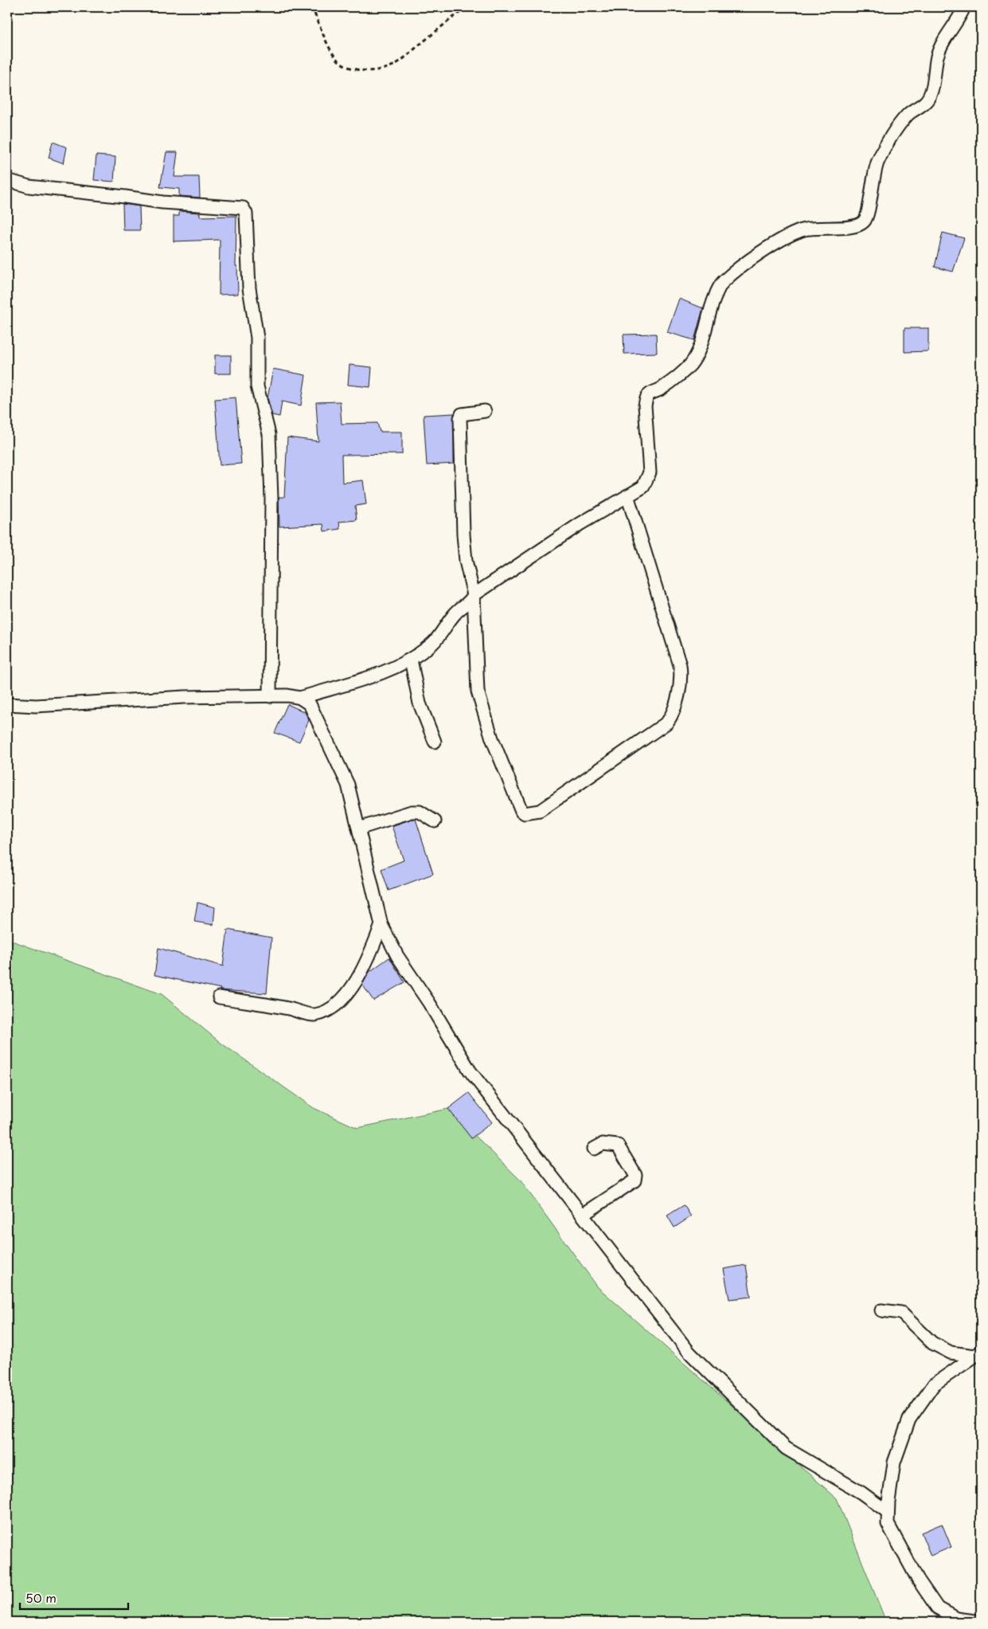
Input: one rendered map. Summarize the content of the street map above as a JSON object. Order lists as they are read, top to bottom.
{
  "scale_bar": "50 m"
}
